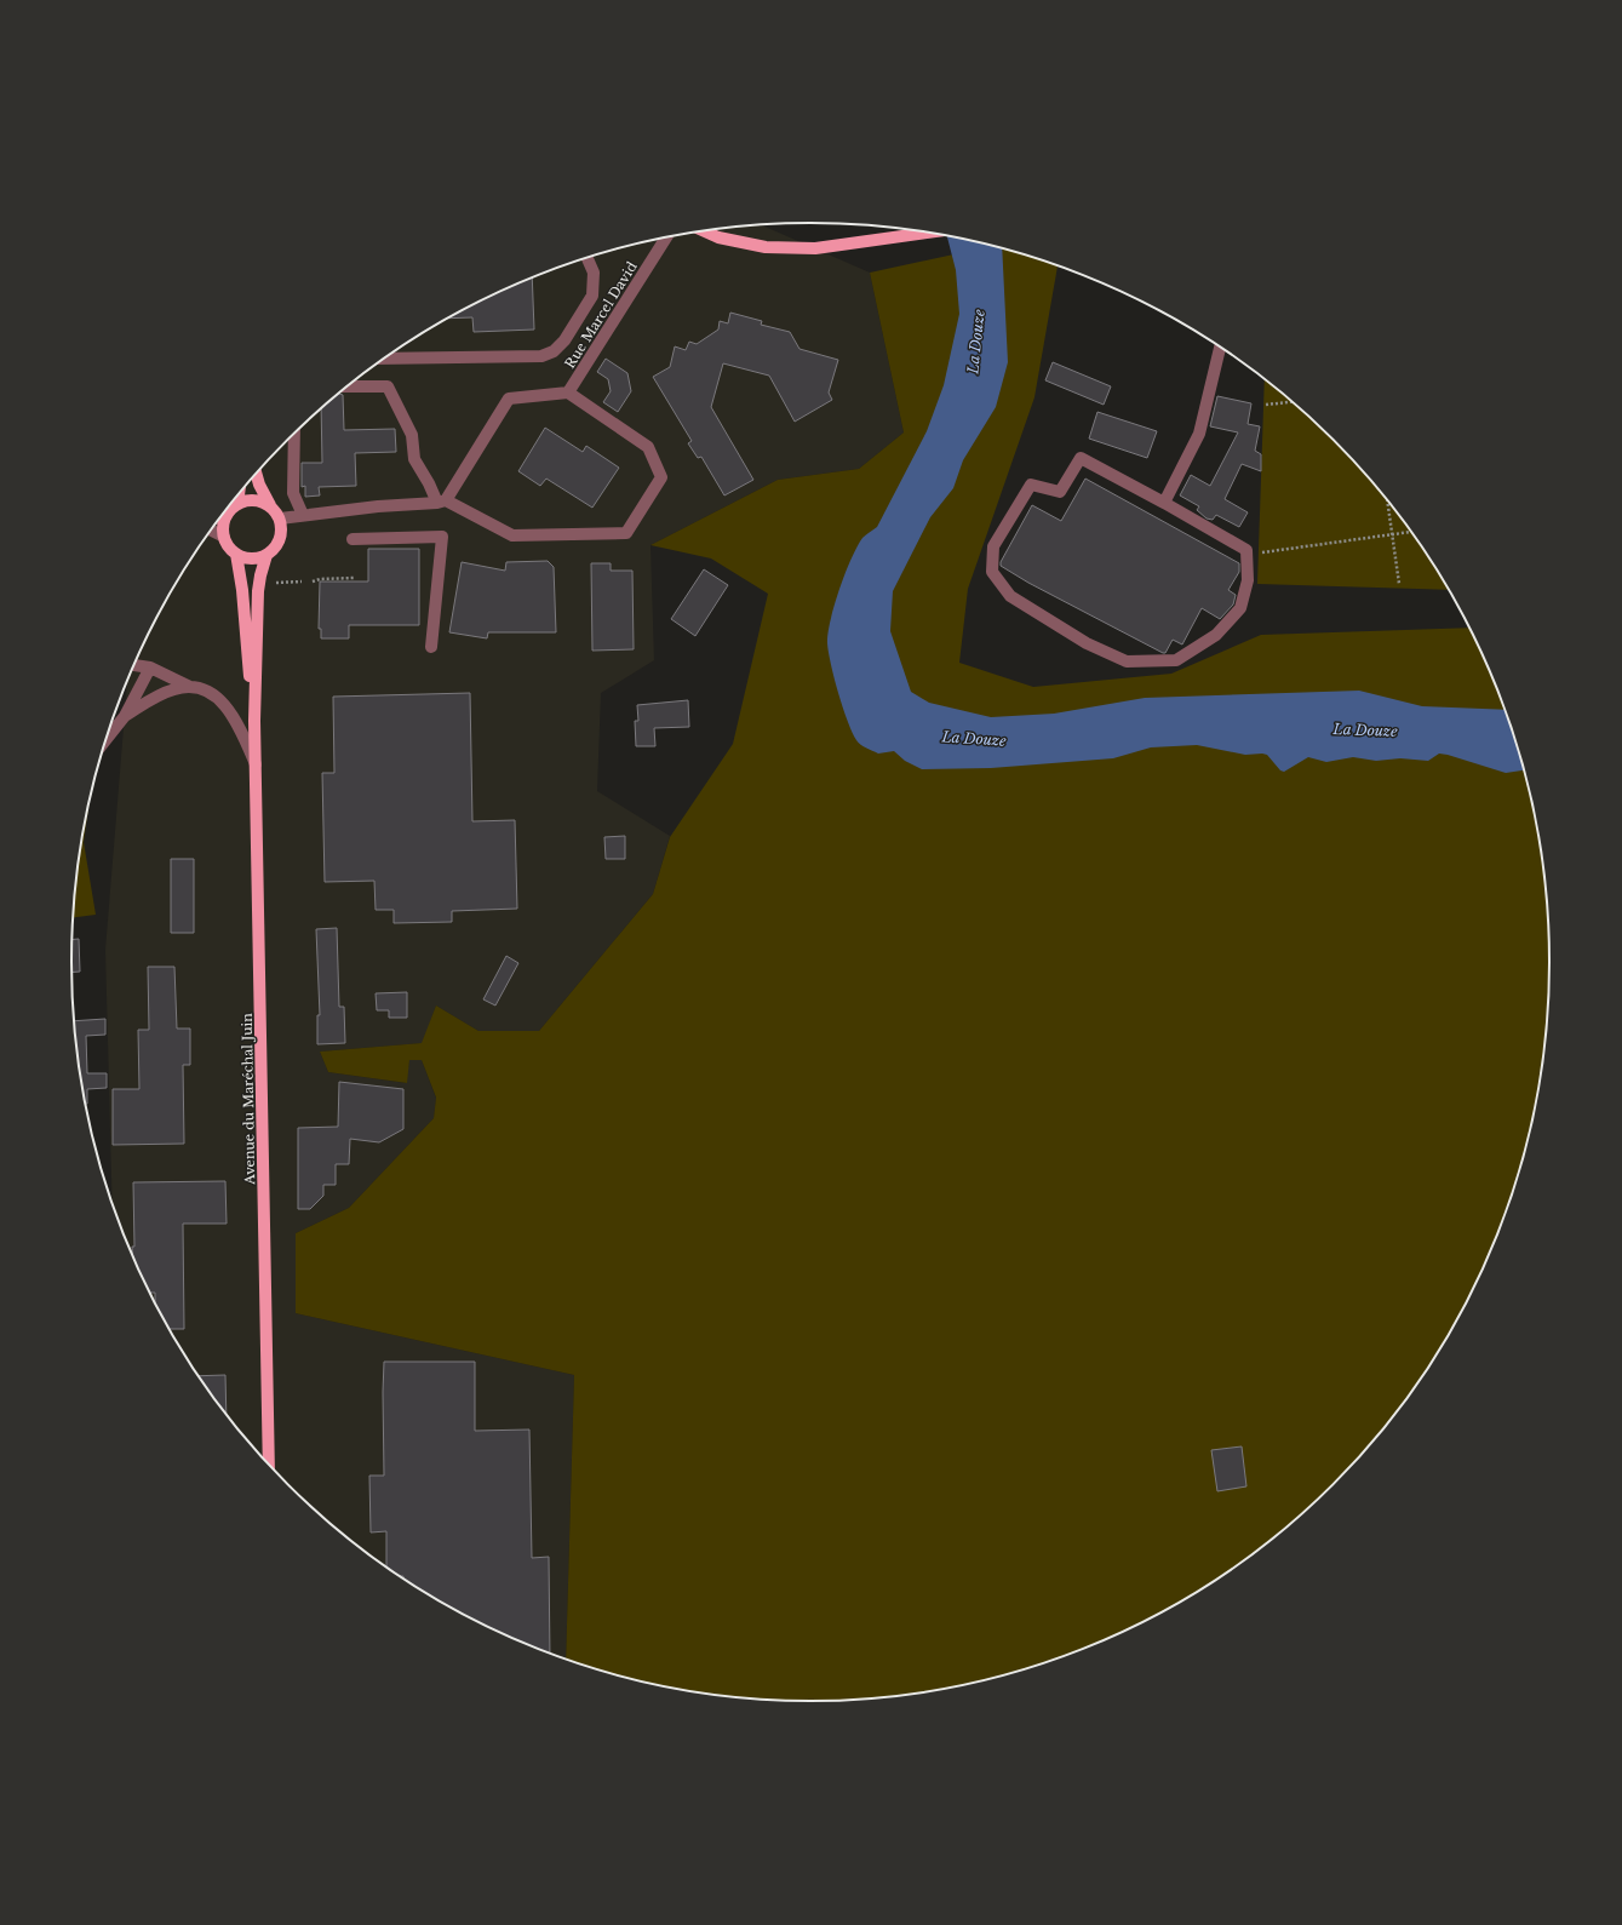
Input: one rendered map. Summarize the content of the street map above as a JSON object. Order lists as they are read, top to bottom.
{
  "streets": {
    "main road": ["Avenue du Maréchal Juin"],
    "street": ["Rue Marcel David"]
  },
  "water": ["La Douze"]
}
